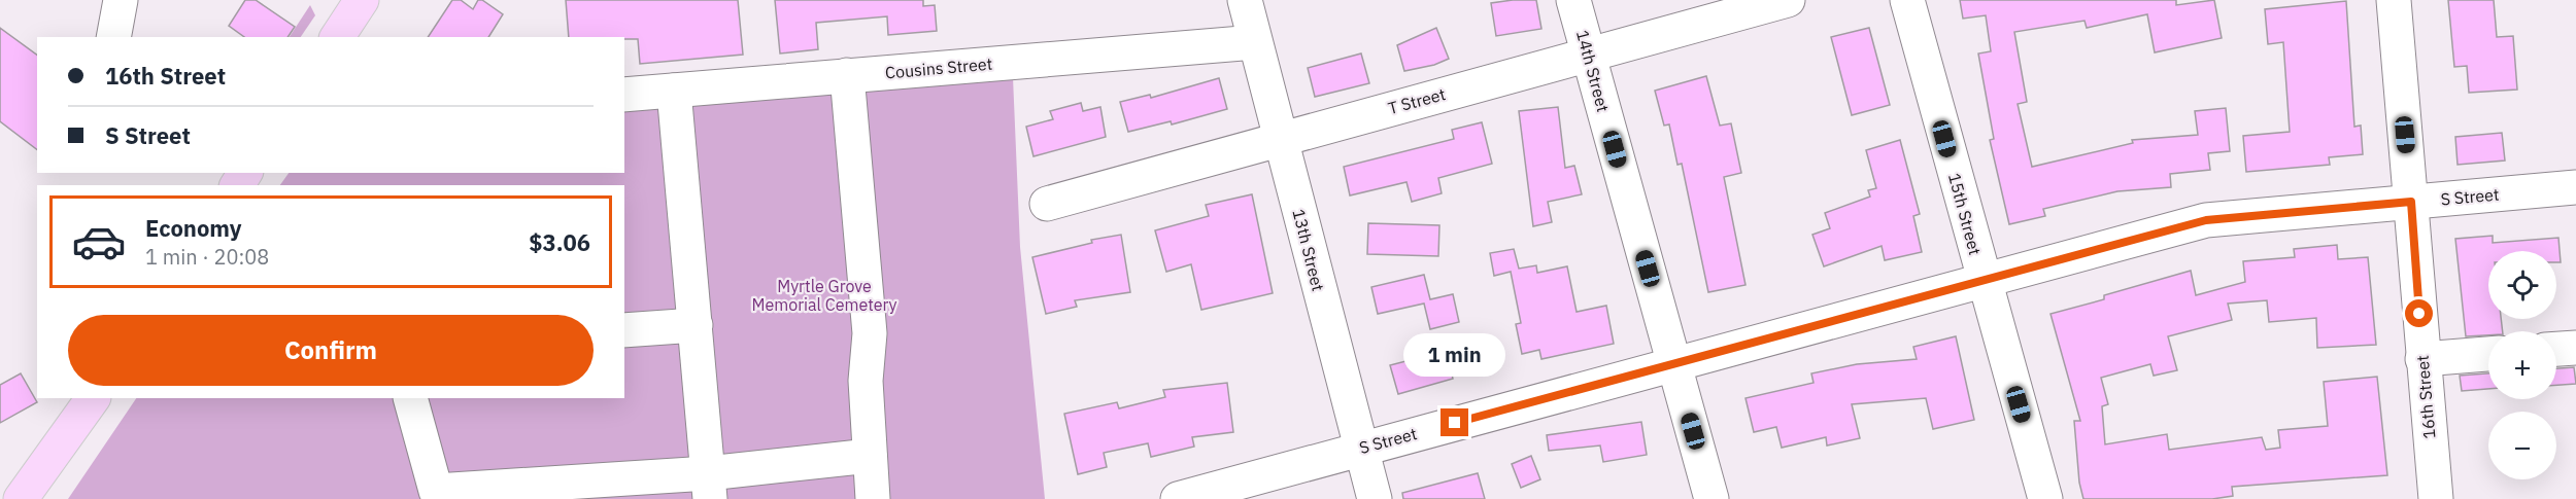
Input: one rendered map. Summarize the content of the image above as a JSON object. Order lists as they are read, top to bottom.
{
  "streets": {
    "street": [
      "Cousins Street",
      "14th Street",
      "T Street",
      "S Street",
      "15th Street",
      "13th Street",
      "16th Street"
    ]
  },
  "crossings": [
    ["Cousins Street", "13th Street"],
    ["14th Street", "T Street"],
    ["14th Street", "S Street"],
    ["T Street", "13th Street"],
    ["S Street", "15th Street"],
    ["S Street", "13th Street"],
    ["S Street", "16th Street"]
  ],
  "parks": ["Myrtle Grove Memorial Cemetery"],
  "page": {
    "banner": ["16th Street", "S Street"],
    "list": [
      {
        "name": "Economy",
        "note": "1 min · 20:08",
        "value": "$3.06"
      }
    ],
    "map_buttons": ["+", "−"],
    "buttons": "Confirm",
    "bubble": "1 min"
  }
}
